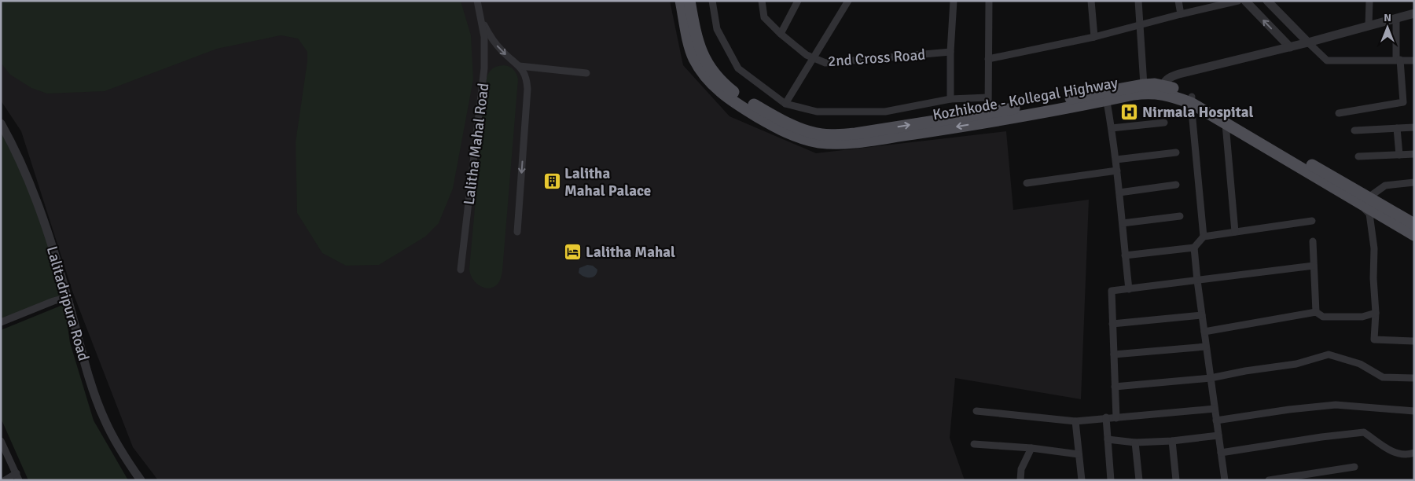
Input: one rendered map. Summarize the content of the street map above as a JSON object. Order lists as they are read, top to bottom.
{
  "streets": {
    "main road": ["Kozhikode - Kollegal Highway"],
    "street": ["2nd Cross Road", "Lalitha Mahal Road", "Lalitadripura Road"]
  },
  "places": {
    "hospital": ["Nirmala Hospital"],
    "building": ["Lalitha Mahal Palace"],
    "hotel": ["Lalitha Mahal"]
  },
  "north": "top"
}
